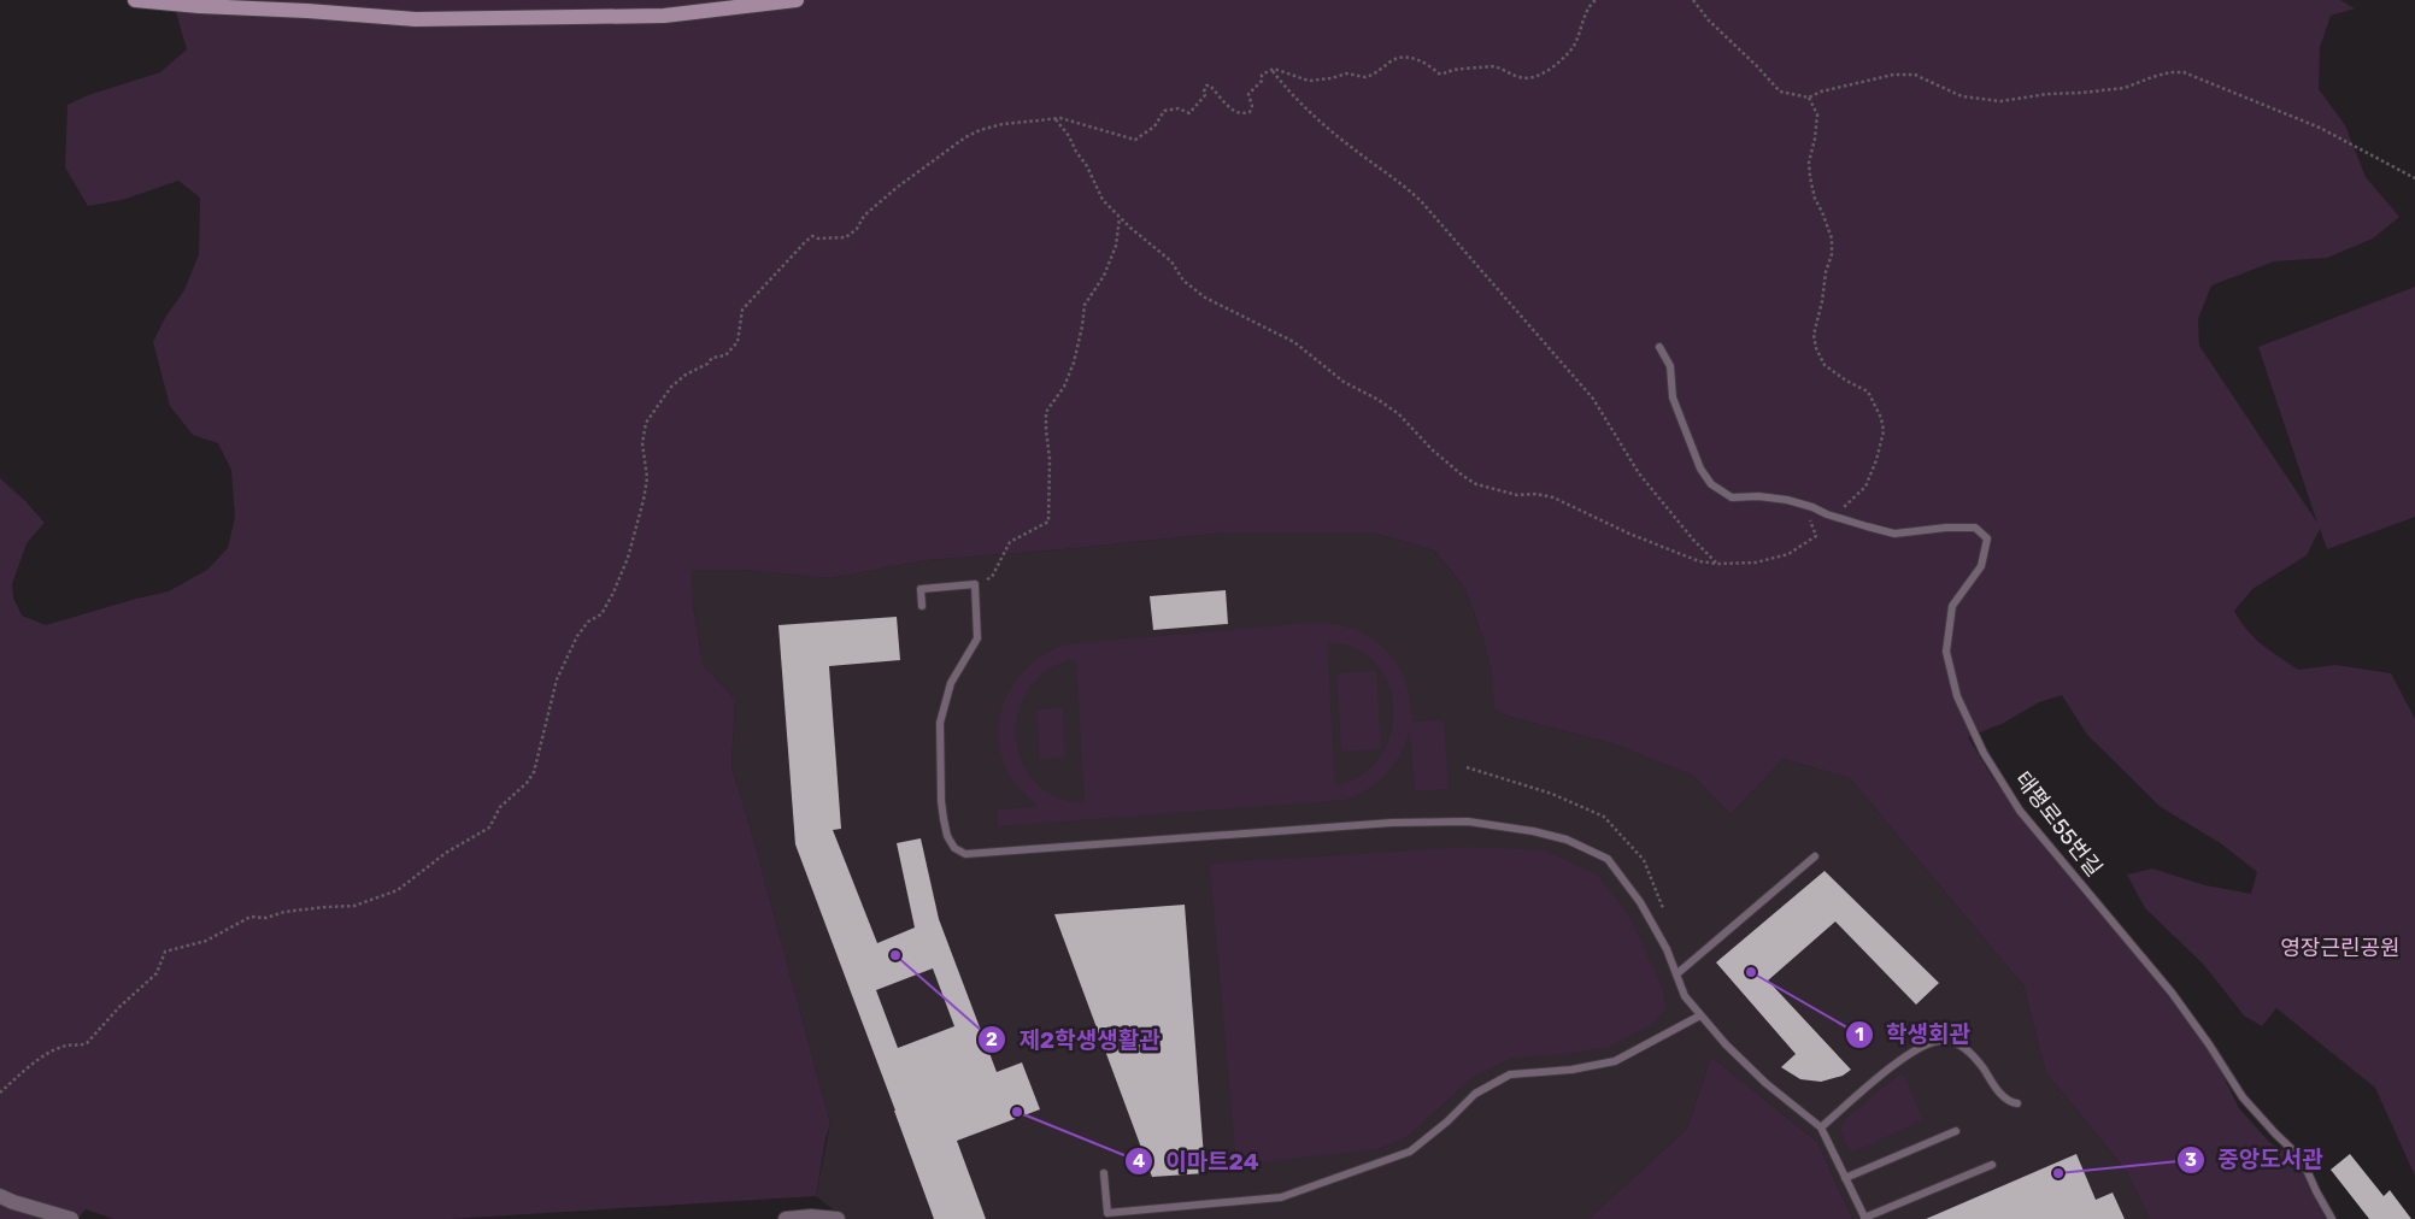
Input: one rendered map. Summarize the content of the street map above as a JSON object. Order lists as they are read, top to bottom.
{
  "streets": {
    "lane": ["태평로55번길"]
  },
  "parks": ["영장근린공원"],
  "places": [
    "제2학생생활관",
    "학생회관",
    "이마트24",
    "중앙도서관"
  ]
}
